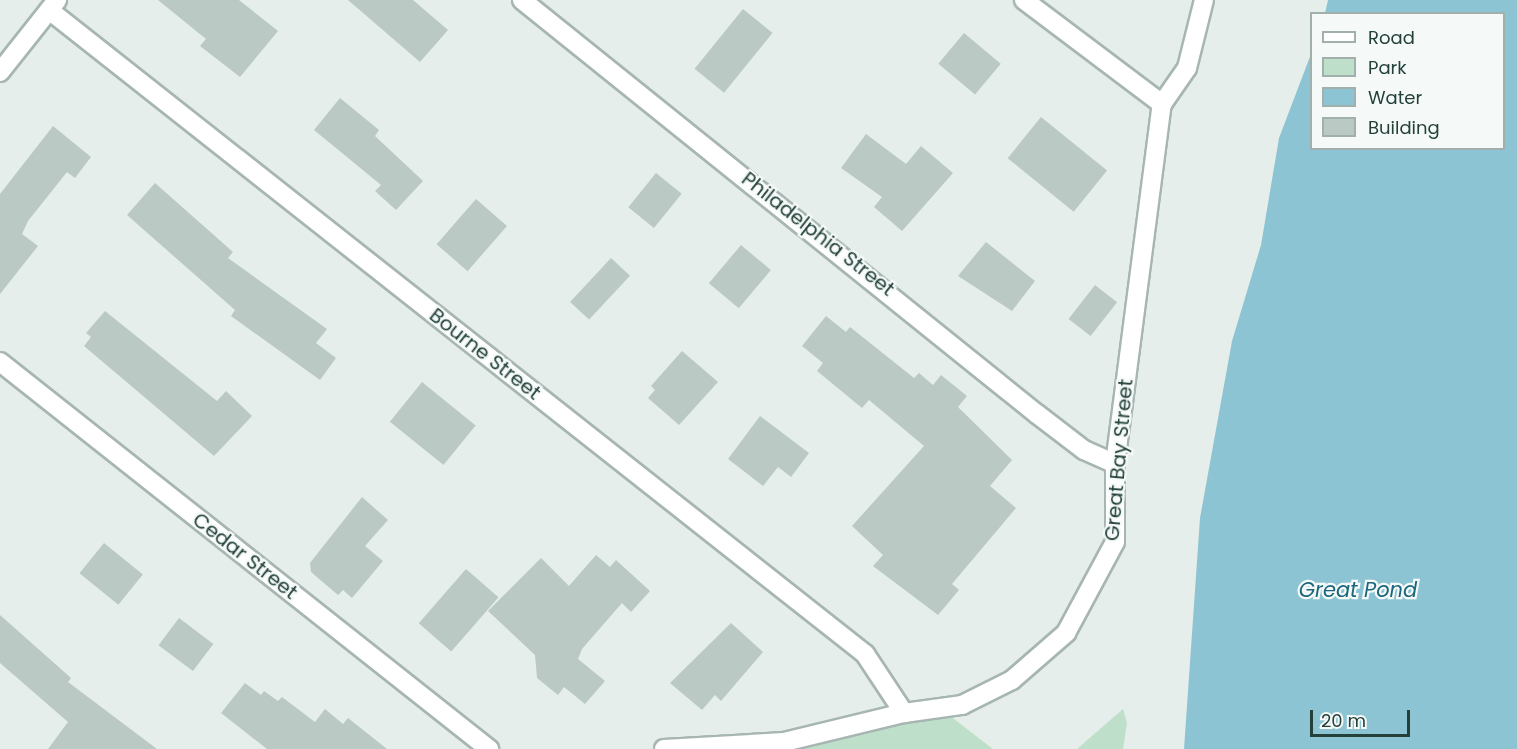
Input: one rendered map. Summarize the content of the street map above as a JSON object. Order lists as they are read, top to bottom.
{
  "streets": {
    "street": [
      "Philadelphia Street",
      "Bourne Street",
      "Great Bay Street",
      "Cedar Street"
    ]
  },
  "crossings": [
    ["Philadelphia Street", "Great Bay Street"],
    ["Bourne Street", "Great Bay Street"]
  ],
  "water": ["Great Pond"],
  "legend": [
    "Road",
    "Park",
    "Water",
    "Building"
  ],
  "scale_bar": "20 m"
}
